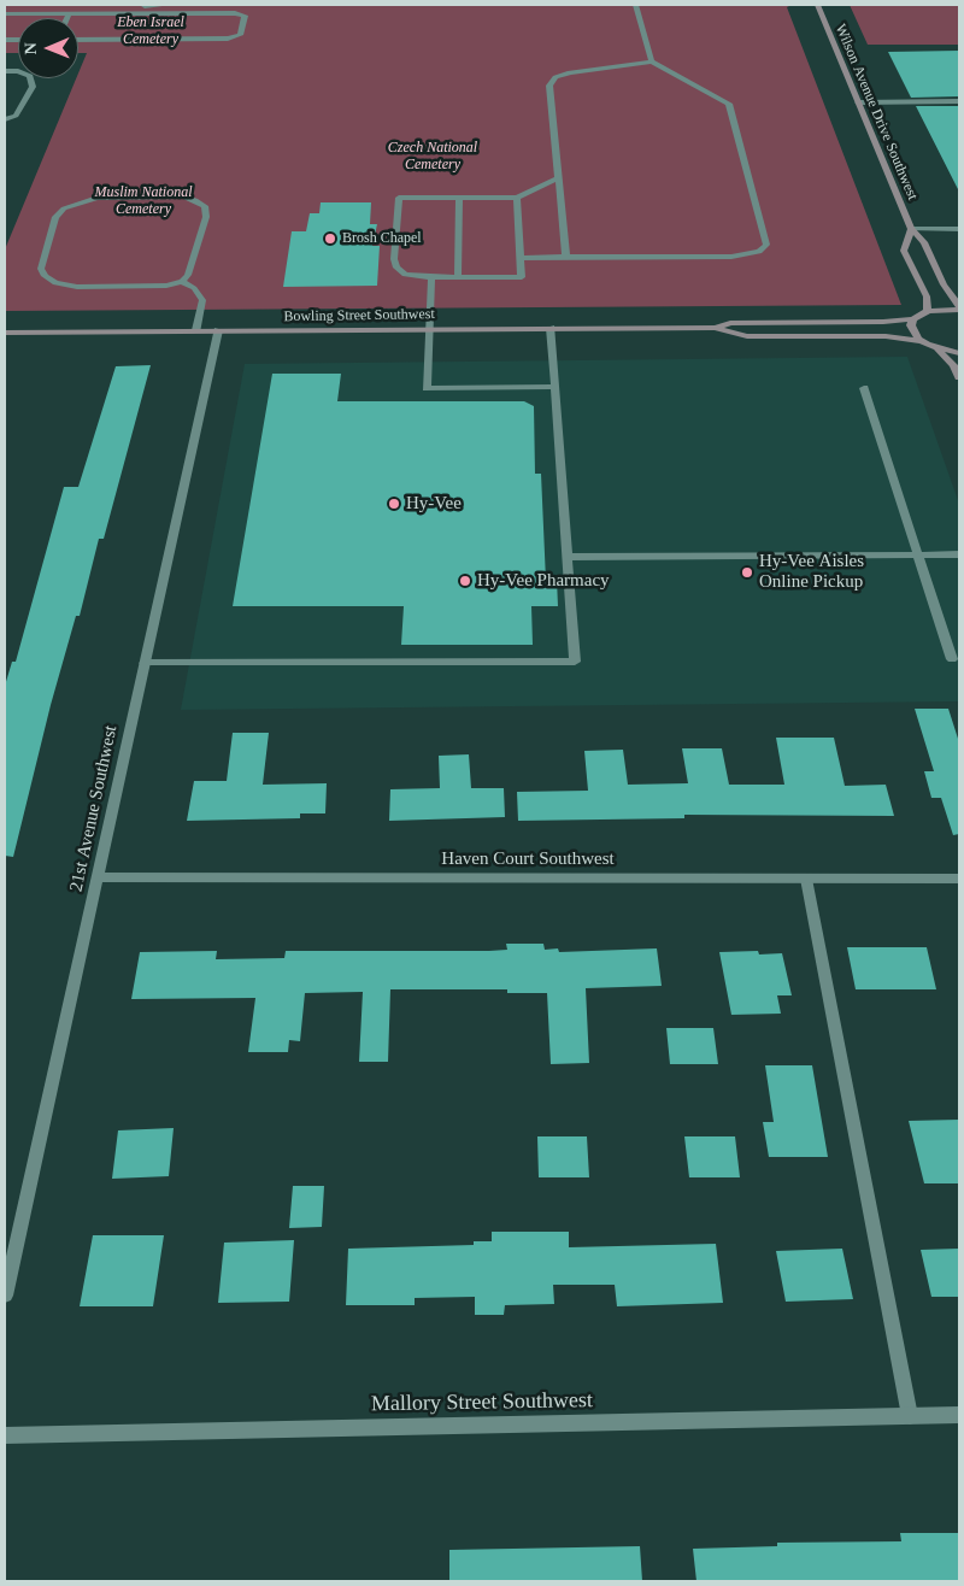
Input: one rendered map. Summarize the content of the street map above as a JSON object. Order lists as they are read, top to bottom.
{
  "streets": {
    "main road": ["Wilson Avenue Drive Southwest", "Bowling Street Southwest"],
    "street": ["21st Avenue Southwest", "Haven Court Southwest", "Mallory Street Southwest"]
  },
  "crossings": [
    ["Bowling Street Southwest", "21st Avenue Southwest"],
    ["21st Avenue Southwest", "Haven Court Southwest"]
  ],
  "parks": ["Eben Israel Cemetery", "Czech National Cemetery", "Muslim National Cemetery"],
  "places": [
    "Brosh Chapel",
    "Hy-Vee",
    "Hy-Vee Aisles Online Pickup",
    "Hy-Vee Pharmacy"
  ],
  "north": "left"
}
